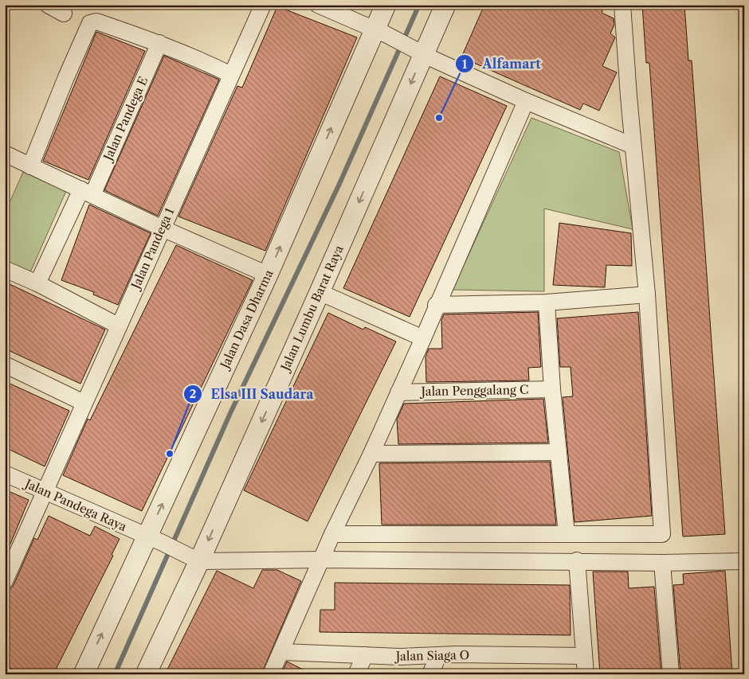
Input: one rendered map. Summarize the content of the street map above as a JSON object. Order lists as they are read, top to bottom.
{
  "streets": {
    "street": [
      "Jalan Pandega E",
      "Jalan Pandega 1",
      "Jalan Lumbu Barat Raya",
      "Jalan Dasa Dharma",
      "Jalan Penggalang C",
      "Jalan Pandega Raya",
      "Jalan Siaga O"
    ]
  },
  "crossings": [
    ["Jalan Pandega 1", "Jalan Pandega Raya"],
    ["Jalan Lumbu Barat Raya", "Jalan Pandega Raya"],
    ["Jalan Dasa Dharma", "Jalan Pandega Raya"]
  ],
  "places": ["Alfamart", "Elsa III Saudara"]
}
